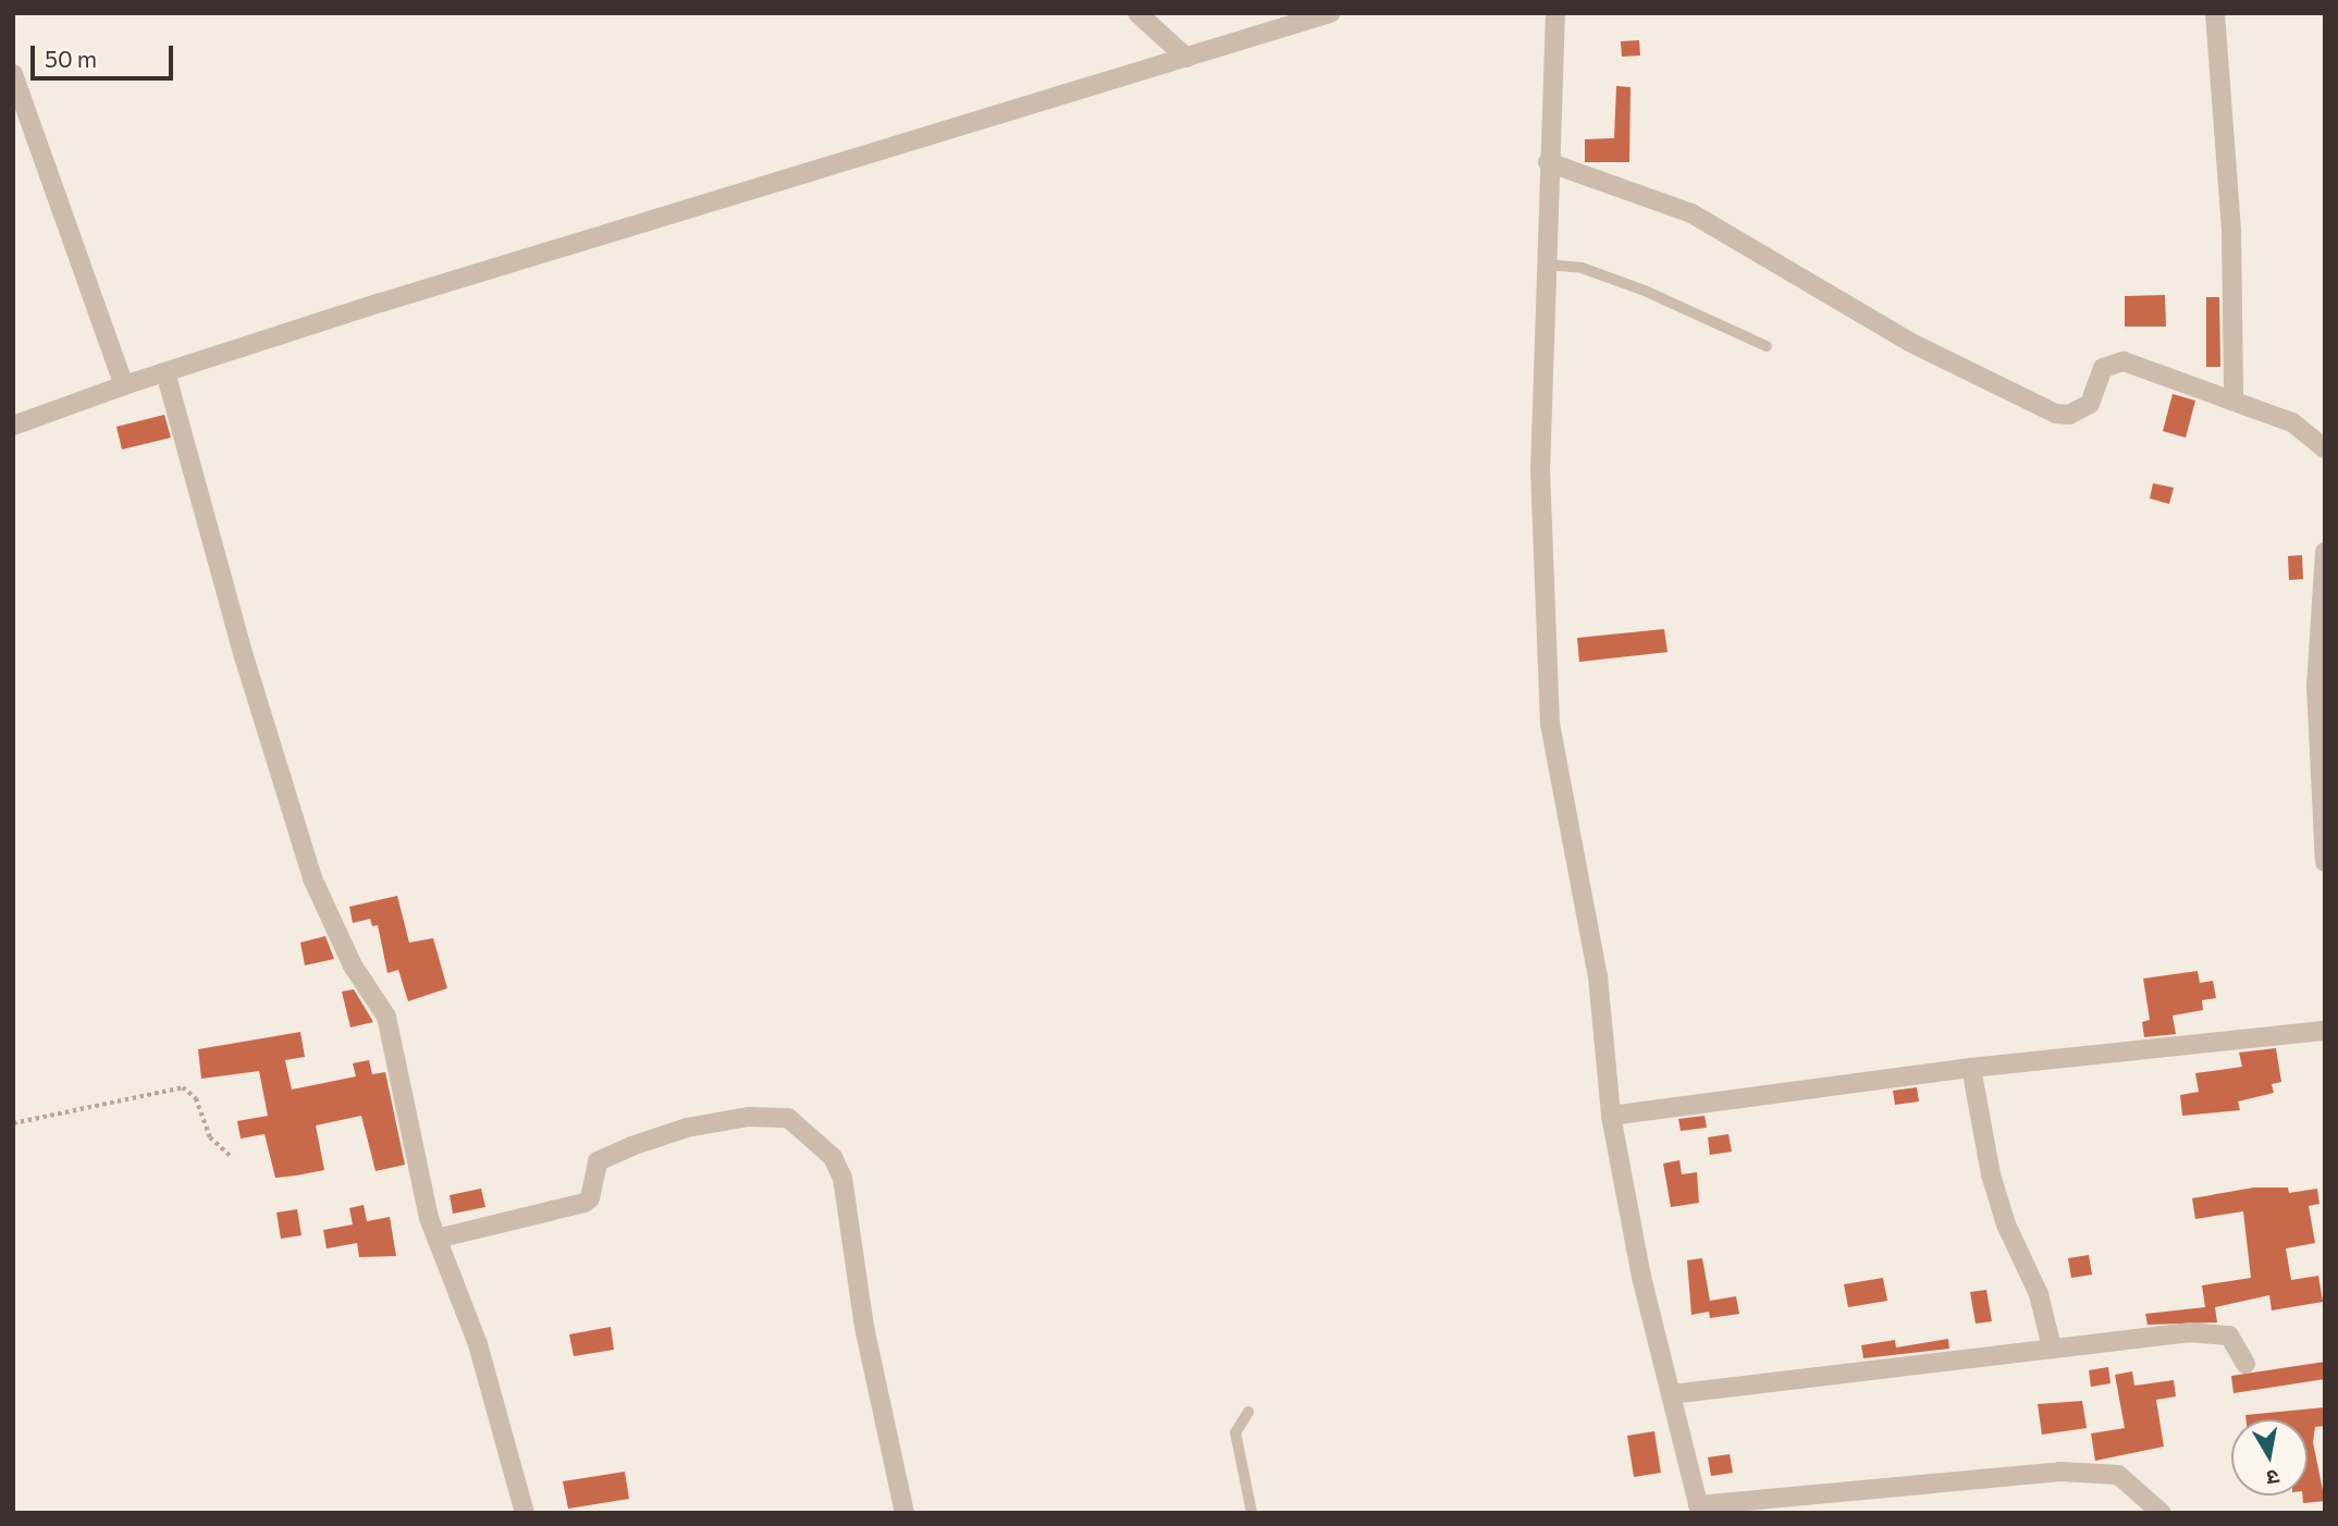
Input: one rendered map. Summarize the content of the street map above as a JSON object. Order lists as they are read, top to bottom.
{
  "scale_bar": "50 m",
  "north": "bottom"
}
